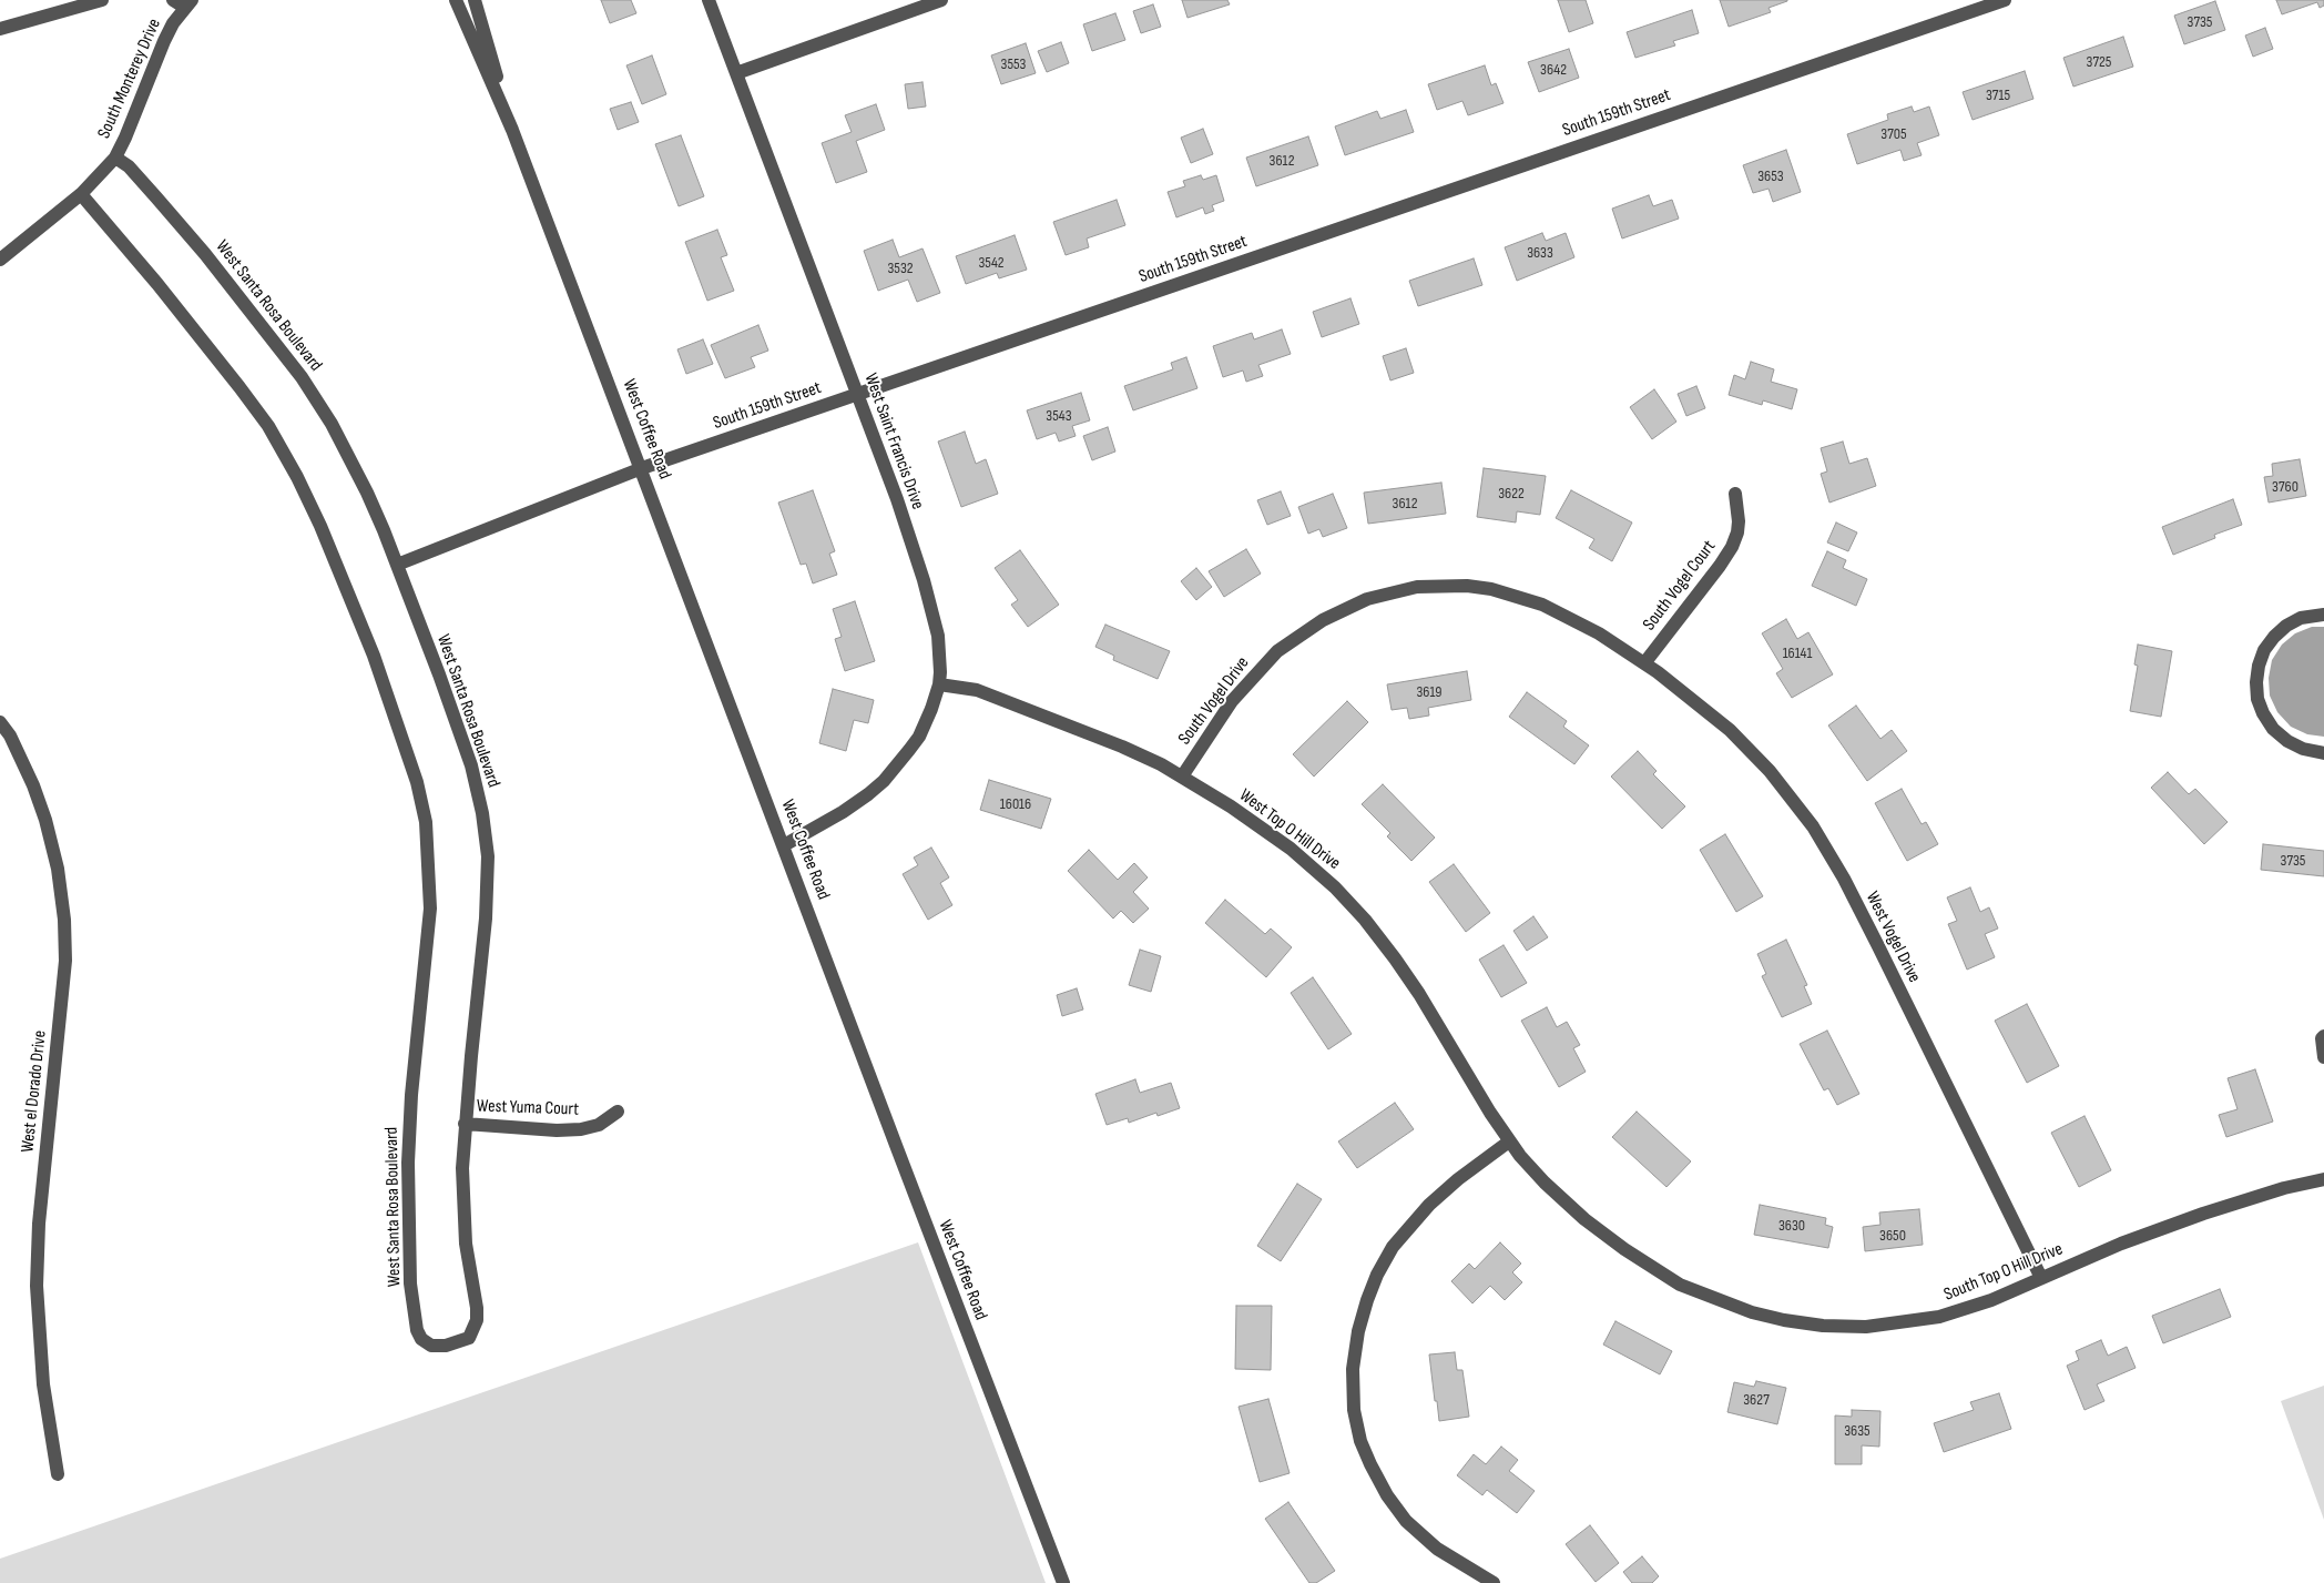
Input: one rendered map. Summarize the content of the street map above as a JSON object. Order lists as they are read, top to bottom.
{
  "streets": {
    "street": [
      "South Monterey Drive",
      "South 159th Street",
      "West Santa Rosa Boulevard",
      "West Coffee Road",
      "West Saint Francis Drive",
      "South Vogel Court",
      "South Vogel Drive",
      "West Top O Hill Drive",
      "West Vogel Drive",
      "West el Dorado Drive",
      "West Yuma Court",
      "South Top O Hill Drive"
    ]
  },
  "crossings": [
    ["South Monterey Drive", "West Santa Rosa Boulevard"],
    ["South 159th Street", "West Santa Rosa Boulevard"],
    ["South 159th Street", "West Coffee Road"],
    ["South 159th Street", "West Saint Francis Drive"],
    ["West Santa Rosa Boulevard", "West Yuma Court"],
    ["West Coffee Road", "West Saint Francis Drive"],
    ["West Saint Francis Drive", "West Top O Hill Drive"],
    ["South Vogel Court", "South Vogel Drive"],
    ["South Vogel Court", "West Vogel Drive"],
    ["South Vogel Drive", "West Top O Hill Drive"],
    ["South Vogel Drive", "West Vogel Drive"],
    ["West Top O Hill Drive", "South Top O Hill Drive"],
    ["West Vogel Drive", "South Top O Hill Drive"]
  ],
  "house_numbers": [
    "3735",
    "3725",
    "3553",
    "3642",
    "3715",
    "3705",
    "3612",
    "3653",
    "3633",
    "3542",
    "3532",
    "3543",
    "3760",
    "3622",
    "3612",
    "16141",
    "3619",
    "16016",
    "3735",
    "3630",
    "3650",
    "3627",
    "3635"
  ]
}
